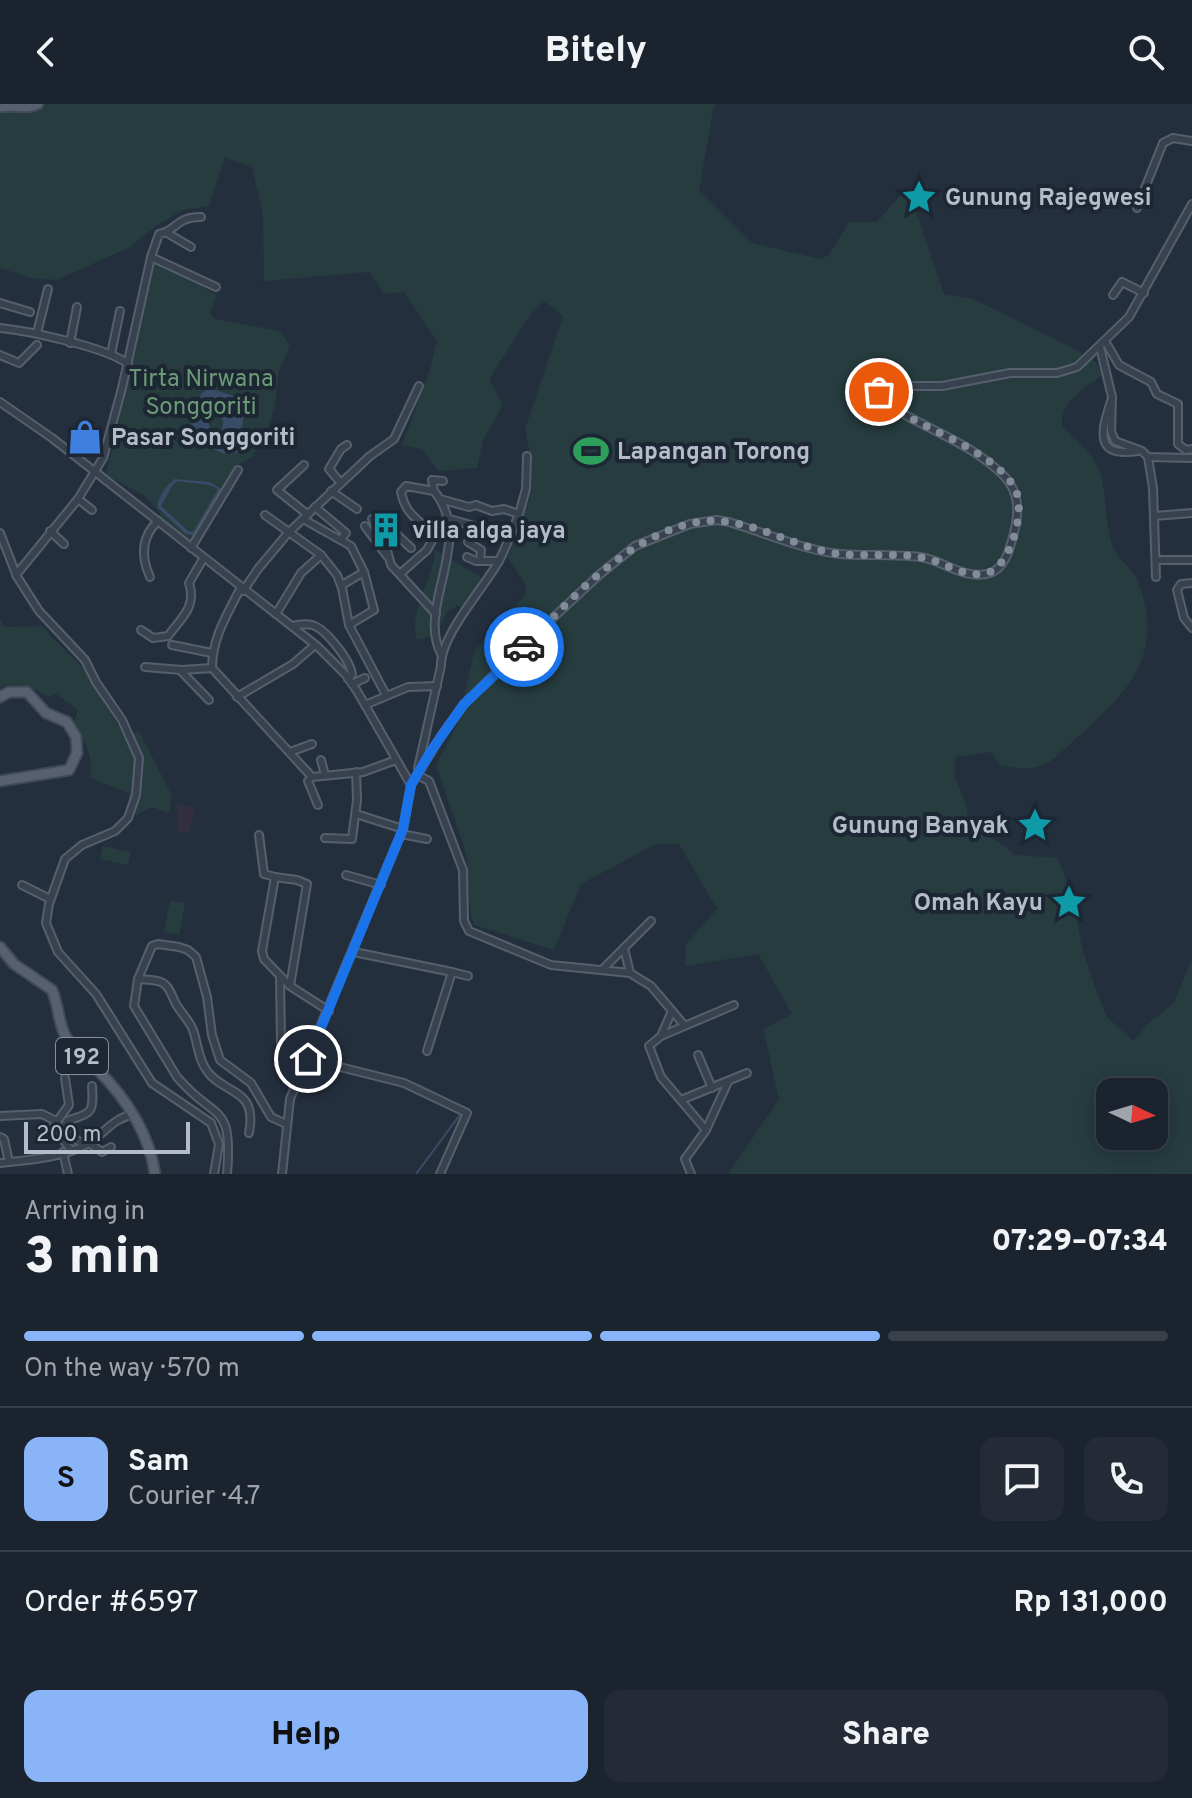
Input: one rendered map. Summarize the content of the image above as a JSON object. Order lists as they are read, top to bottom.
{
  "streets": {
    "main road": ["192"]
  },
  "parks": ["Tirta Nirwana Songgoriti"],
  "places": {
    "place": ["Gunung Rajegwesi", "Gunung Banyak", "Omah Kayu"],
    "shop": ["Pasar Songgoriti"],
    "sports": ["Lapangan Torong"],
    "building": ["villa alga jaya"]
  },
  "scale_bar": "200 m",
  "north": "right",
  "page": {
    "header": "Bitely",
    "scale": "200 m",
    "heading": ["3 min", "Arriving in", "07:29–07:34"],
    "panel": [
      "Sam",
      "Courier · 4.7",
      "Order #6597",
      "Rp 131,000"
    ],
    "bar": "On the way · 570 m",
    "round": "S",
    "buttons": ["Help", "Share"]
  }
}
